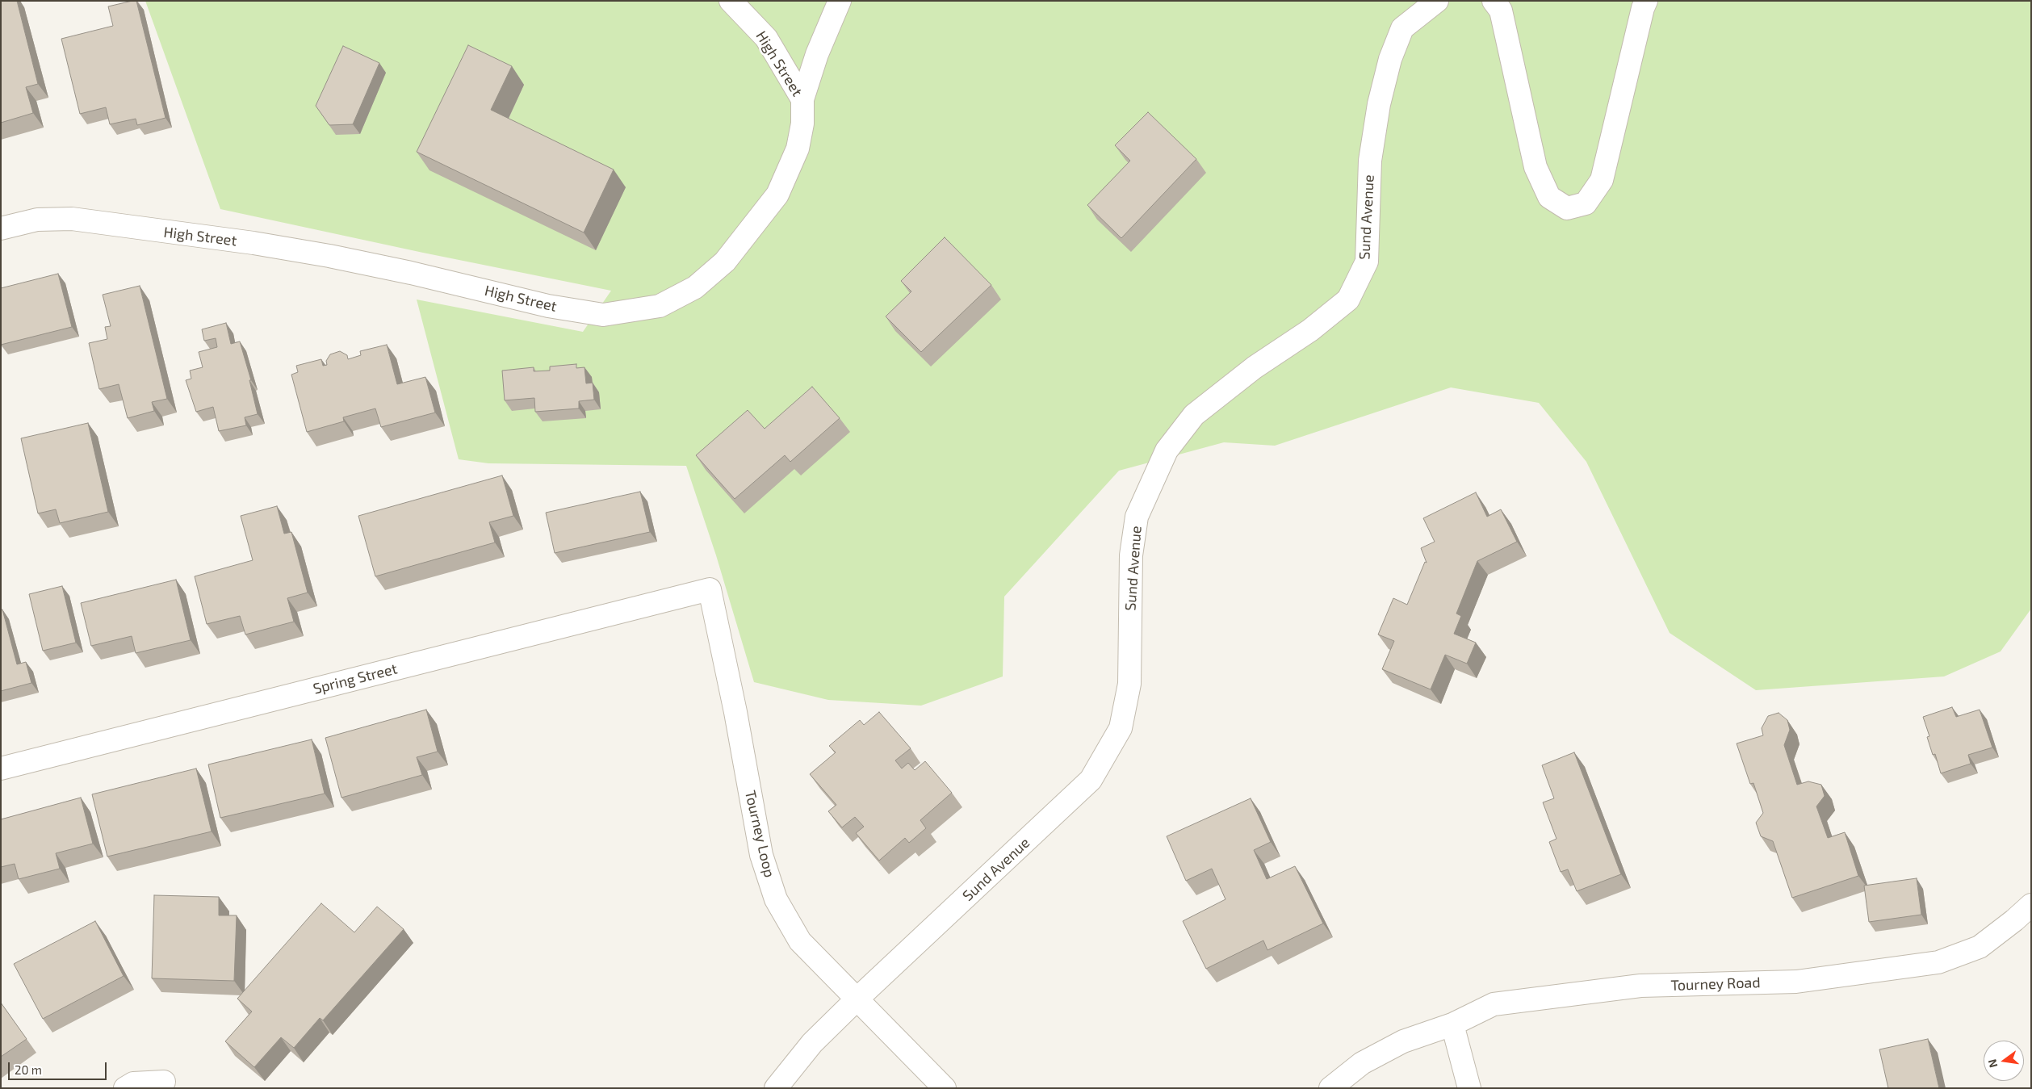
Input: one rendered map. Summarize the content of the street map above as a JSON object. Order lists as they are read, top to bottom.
{
  "streets": {
    "street": [
      "High Street",
      "Sund Avenue",
      "Spring Street",
      "Tourney Loop",
      "Tourney Road"
    ]
  },
  "crossings": [
    ["Sund Avenue", "Tourney Loop"],
    ["Spring Street", "Tourney Loop"]
  ],
  "scale_bar": "20 m",
  "north": "left"
}
